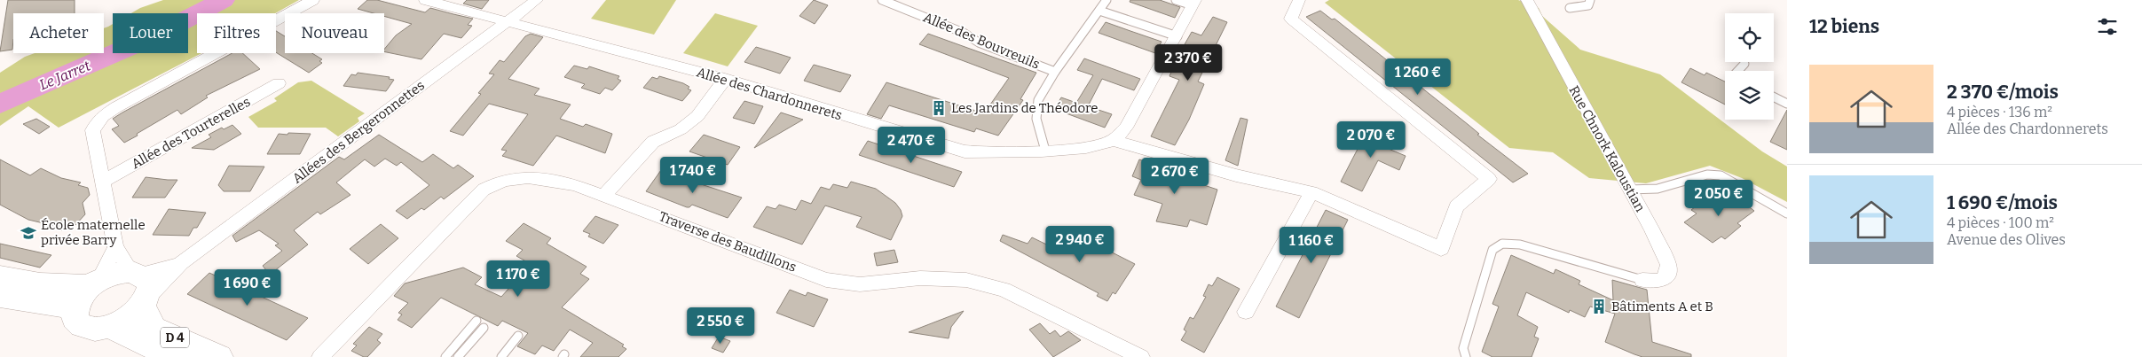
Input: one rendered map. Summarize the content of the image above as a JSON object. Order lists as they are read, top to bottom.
{
  "streets": {
    "main road": ["D 4"],
    "street": [
      "Allée des Chardonnerets",
      "Allées des Bergeronnettes",
      "Allée des Tourterelles",
      "Rue Chnork Kaloustian",
      "Traverse des Baudillons"
    ],
    "lane": ["Allée des Bouvreuils"]
  },
  "crossings": [
    ["Allée des Chardonnerets", "Allées des Bergeronnettes"],
    ["Allées des Bergeronnettes", "D 4"]
  ],
  "water": ["Le Jarret"],
  "places": {
    "building": ["Les Jardins de Théodore", "Bâtiments A et B"],
    "school or university": ["École maternelle privée Barry"]
  },
  "page": {
    "heading": "12 biens",
    "chip": [
      "Acheter",
      "Louer",
      "Filtres",
      "Nouveau"
    ],
    "price": [
      "2 370 €",
      "1 260 €",
      "2 070 €",
      "2 470 €",
      "1 740 €",
      "2 670 €",
      "2 050 €",
      "2 940 €",
      "1 160 €",
      "1 170 €",
      "1 690 €",
      "2 550 €"
    ],
    "list": [
      {
        "name": "2 370 €/mois",
        "note": "4 pièces · 136 m² · Allée des Chardonnerets"
      },
      {
        "name": "1 690 €/mois",
        "note": "4 pièces · 100 m² · Avenue des Olives"
      }
    ]
  }
}
